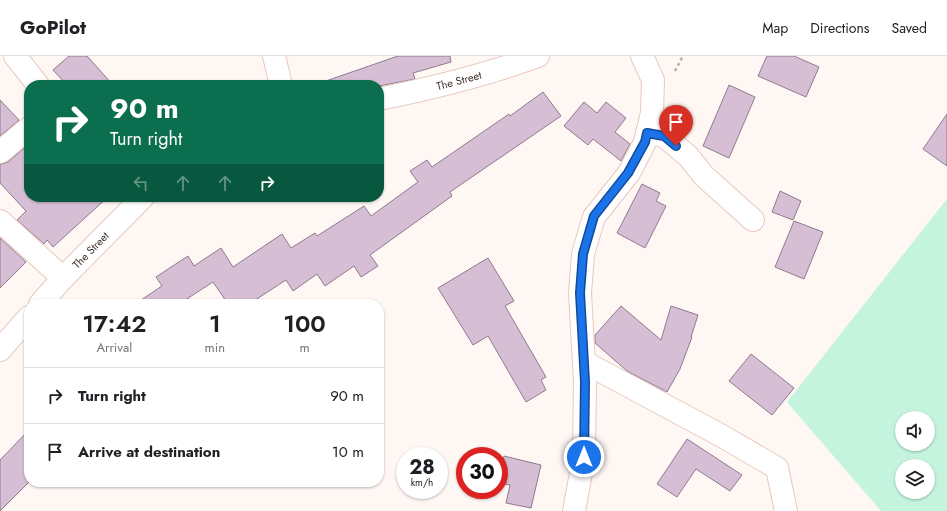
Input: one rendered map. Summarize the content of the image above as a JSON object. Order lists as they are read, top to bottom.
{
  "streets": {
    "street": ["The Street"]
  },
  "page": {
    "header": "GoPilot",
    "nav": ["Map", "Directions", "Saved"],
    "turn": ["90 m", "Turn right"],
    "eta": [
      "17:42",
      "Arrival",
      "1",
      "min",
      "100",
      "m"
    ],
    "list": [
      {
        "name": "Turn right",
        "value": "90 m"
      },
      {
        "name": "Arrive at destination",
        "value": "10 m"
      }
    ],
    "speed": "28 km/h",
    "limit": "30"
  }
}
